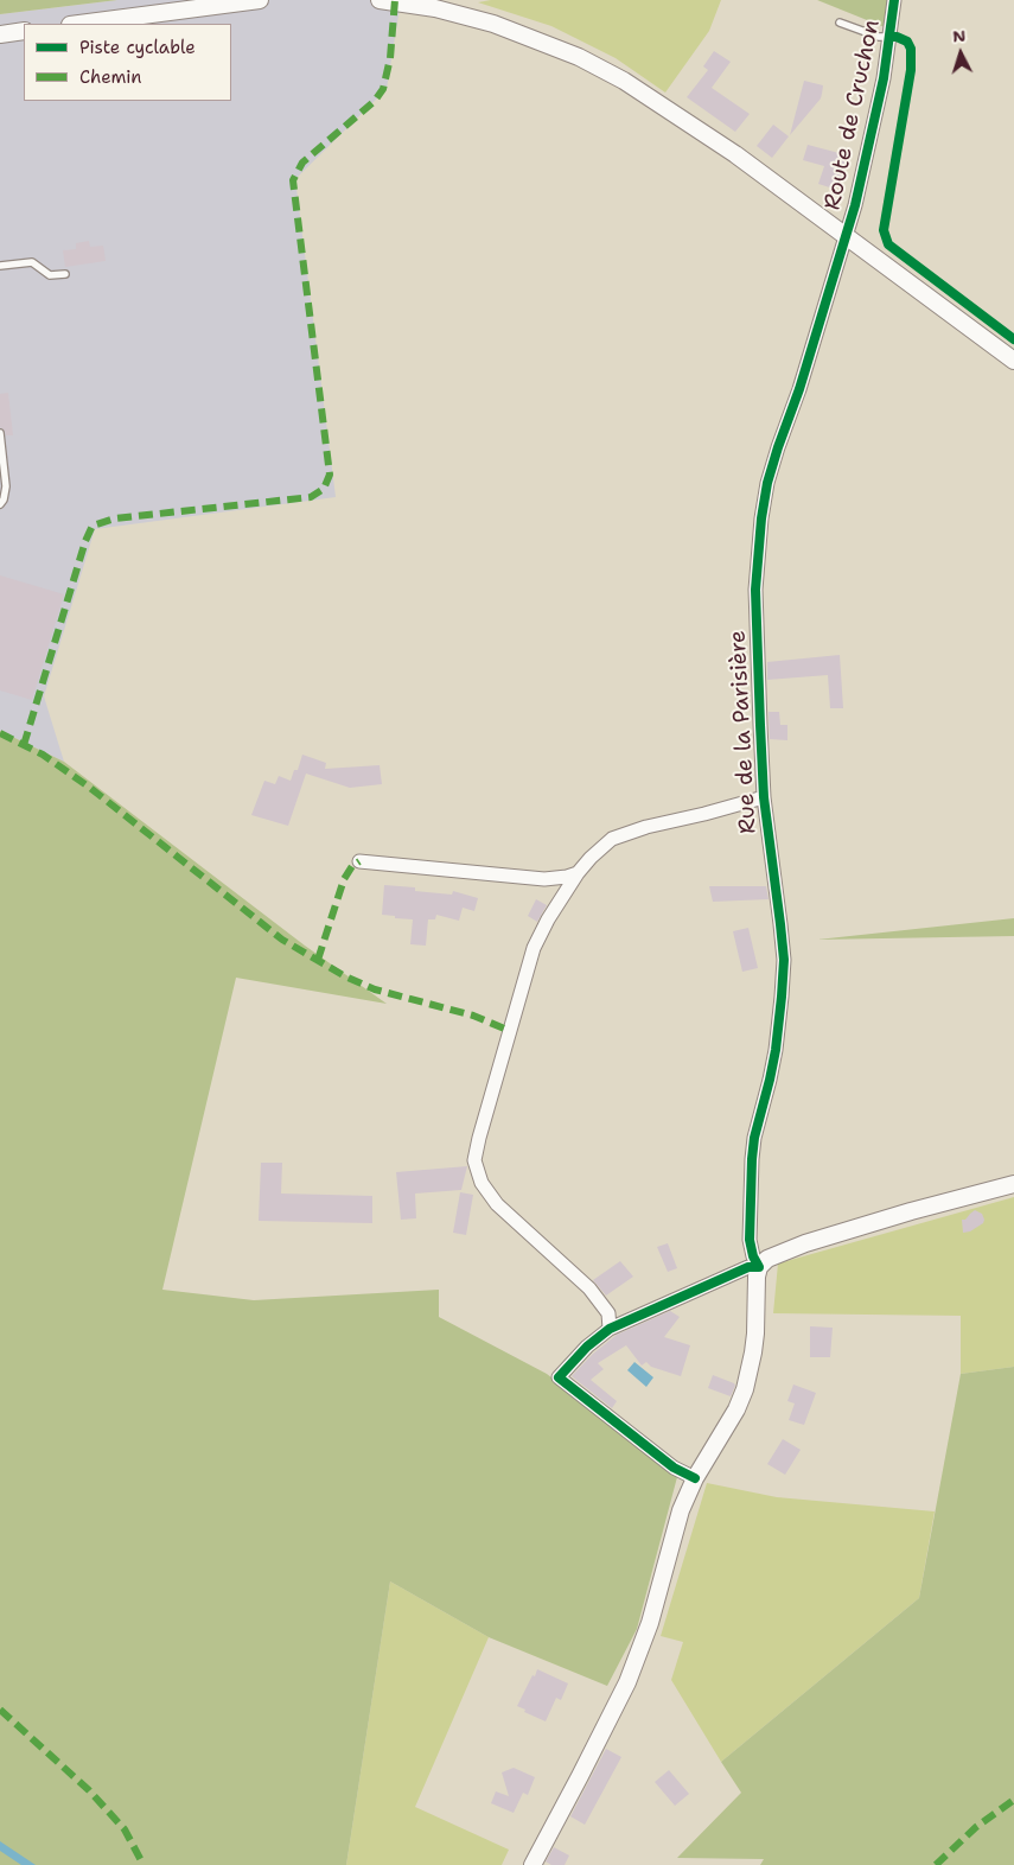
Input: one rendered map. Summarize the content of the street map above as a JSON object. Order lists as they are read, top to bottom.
{
  "streets": {
    "street": ["Route de Cruchon", "Rue de la Parisière"]
  },
  "crossings": [
    ["Route de Cruchon", "Rue de la Parisière"]
  ],
  "legend": ["Piste cyclable", "Chemin"],
  "north": "top"
}
